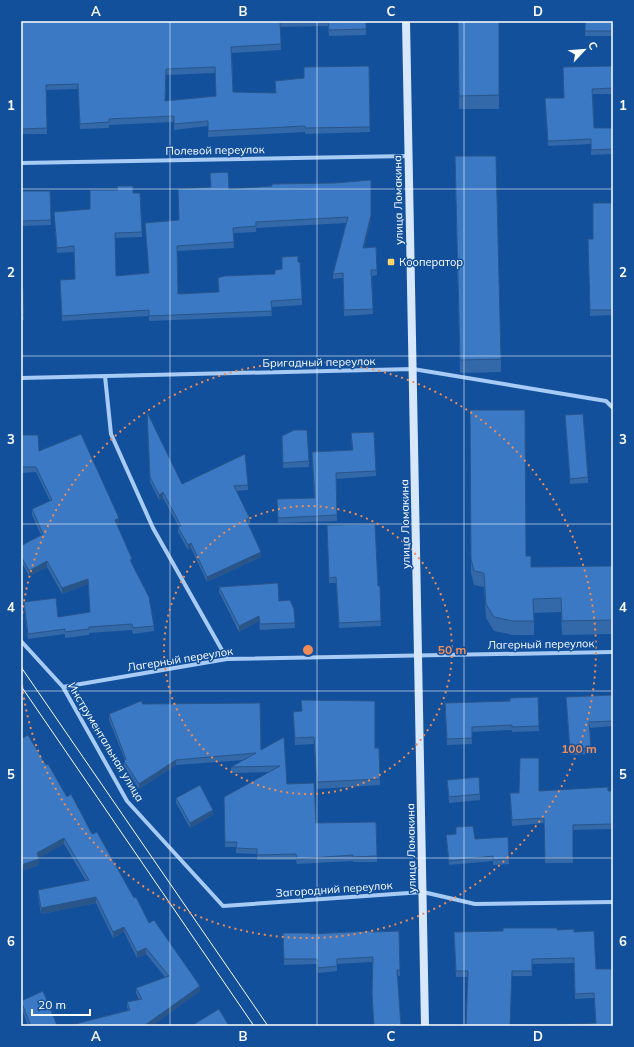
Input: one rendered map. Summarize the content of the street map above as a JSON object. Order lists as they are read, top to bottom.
{
  "streets": {
    "main road": ["улица Ломакина"],
    "street": [
      "Полевой переулок",
      "Бригадный переулок",
      "Лагерный переулок",
      "Инструментальная улица",
      "Загородний переулок"
    ]
  },
  "crossings": [
    ["Полевой переулок", "улица Ломакина"],
    ["улица Ломакина", "Бригадный переулок"],
    ["улица Ломакина", "Лагерный переулок"],
    ["улица Ломакина", "Загородний переулок"],
    ["Лагерный переулок", "Инструментальная улица"],
    ["Инструментальная улица", "Загородний переулок"]
  ],
  "places": {
    "transit": ["Кооператор"]
  },
  "scale_bar": "20 m",
  "north": "top right",
  "grid": {
    "columns": [
      "A",
      "B",
      "C",
      "D"
    ],
    "rows": [
      "1",
      "2",
      "3",
      "4",
      "5",
      "6"
    ]
  },
  "rings": ["50 m", "100 m"]
}
